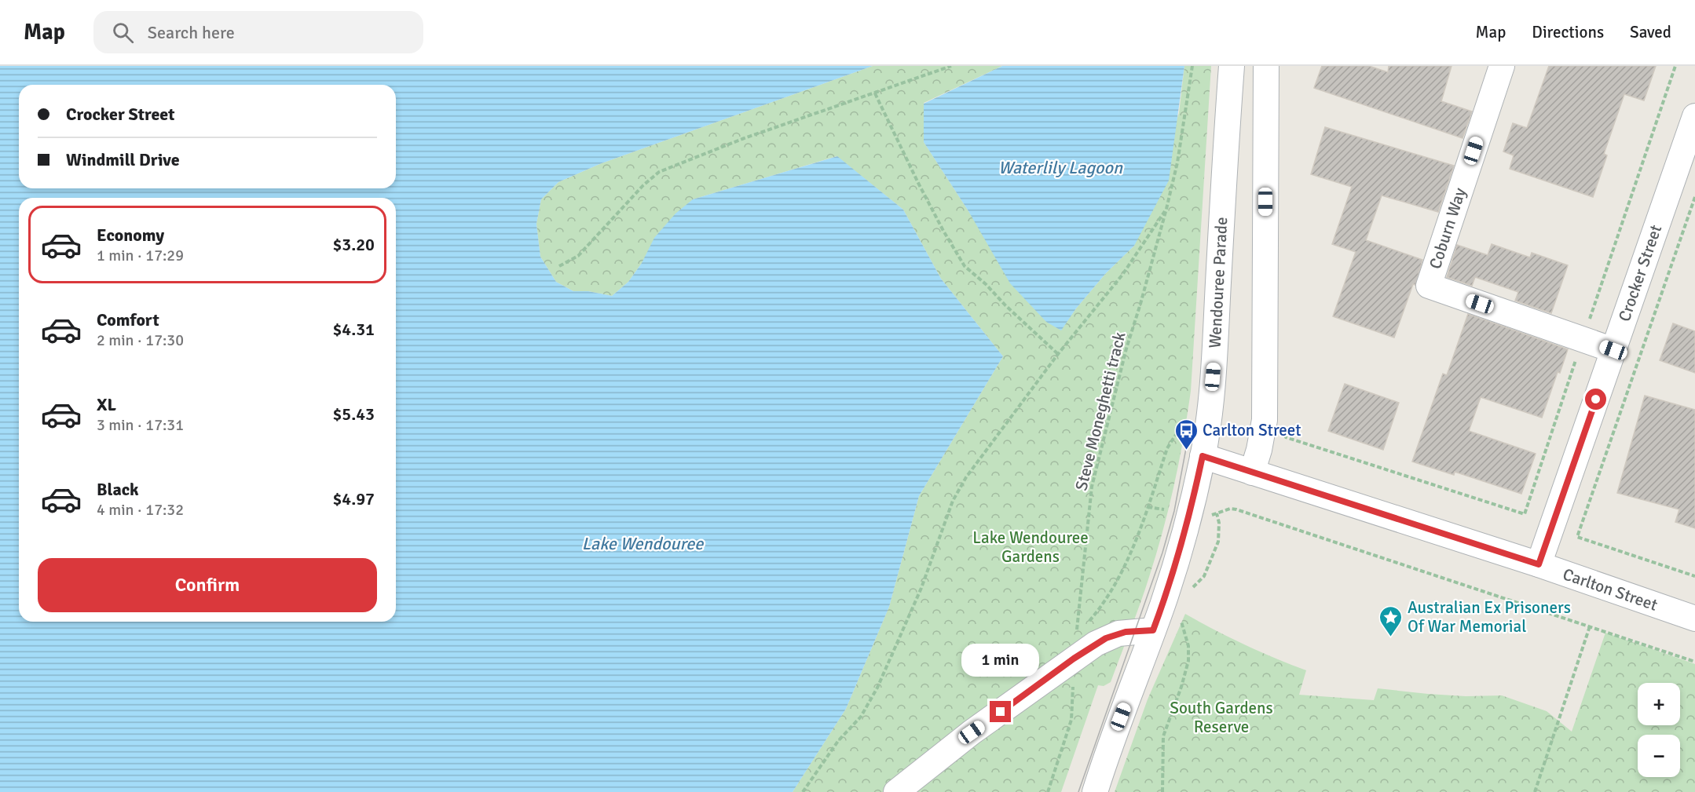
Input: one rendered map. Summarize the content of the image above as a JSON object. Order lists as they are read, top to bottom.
{
  "streets": {
    "street": [
      "Coburn Way",
      "Crocker Street",
      "Wendouree Parade",
      "Carlton Street"
    ],
    "path": ["Steve Moneghetti track"]
  },
  "crossings": [
    ["Coburn Way", "Crocker Street"],
    ["Crocker Street", "Carlton Street"],
    ["Wendouree Parade", "Carlton Street"]
  ],
  "water": ["Waterlily Lagoon", "Lake Wendouree"],
  "parks": ["Lake Wendouree Gardens", "South Gardens Reserve"],
  "places": {
    "bus stop": ["Carlton Street"],
    "place": ["Australian Ex Prisoners Of War Memorial"]
  },
  "page": {
    "header": "Map",
    "search": "Search here",
    "nav": ["Map", "Directions", "Saved"],
    "banner": ["Crocker Street", "Windmill Drive"],
    "list": [
      {
        "name": "Economy",
        "note": "1 min · 17:29",
        "value": "$3.20"
      },
      {
        "name": "Comfort",
        "note": "2 min · 17:30",
        "value": "$4.31"
      },
      {
        "name": "XL",
        "note": "3 min · 17:31",
        "value": "$5.43"
      },
      {
        "name": "Black",
        "note": "4 min · 17:32",
        "value": "$4.97"
      }
    ],
    "buttons": "Confirm",
    "bubble": "1 min",
    "map_buttons": ["+", "−"]
  }
}
